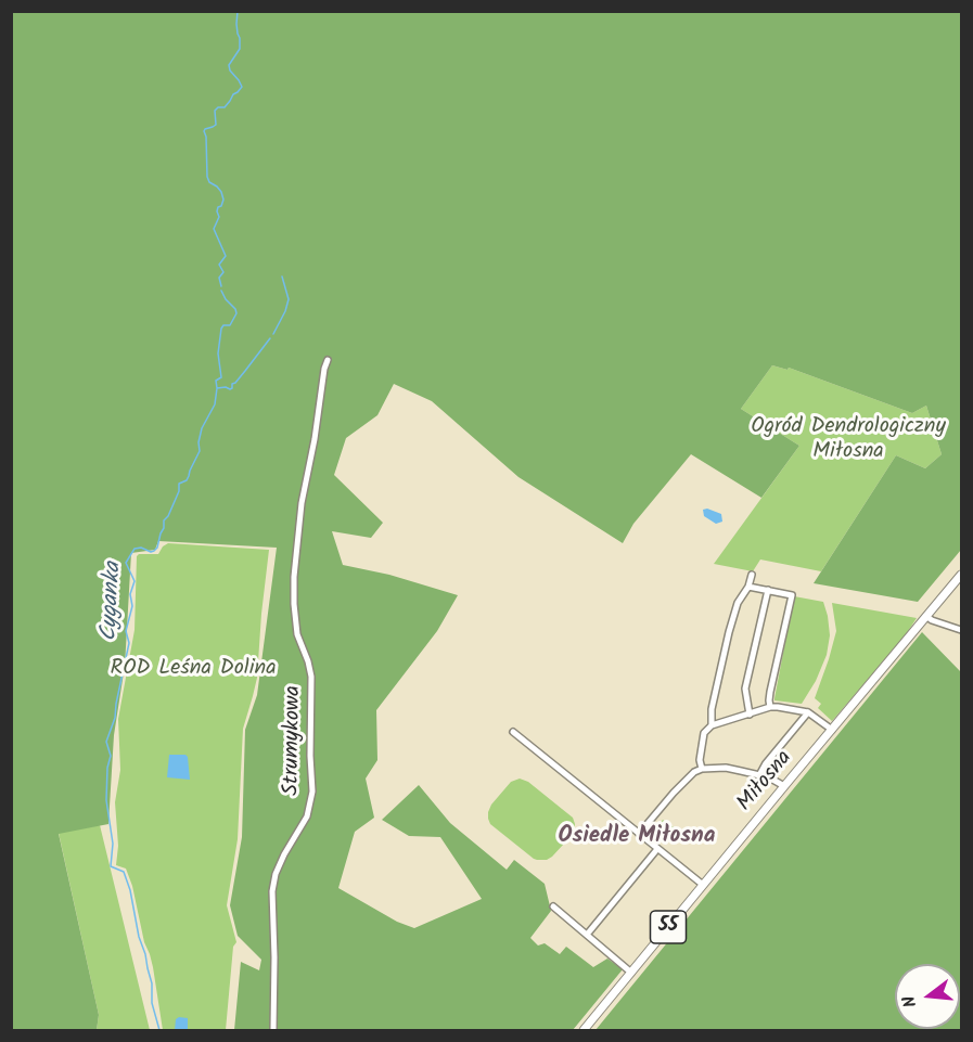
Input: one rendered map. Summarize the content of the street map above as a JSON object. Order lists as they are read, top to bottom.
{
  "streets": {
    "main road": ["Miłosna", "55"],
    "street": ["Strumykowa"]
  },
  "crossings": [
    ["Miłosna", "55"]
  ],
  "districts": ["Osiedle Miłosna"],
  "water": ["Cyganka"],
  "parks": ["Ogród Dendrologiczny Miłosna", "ROD Leśna Dolina"],
  "north": "left"
}
